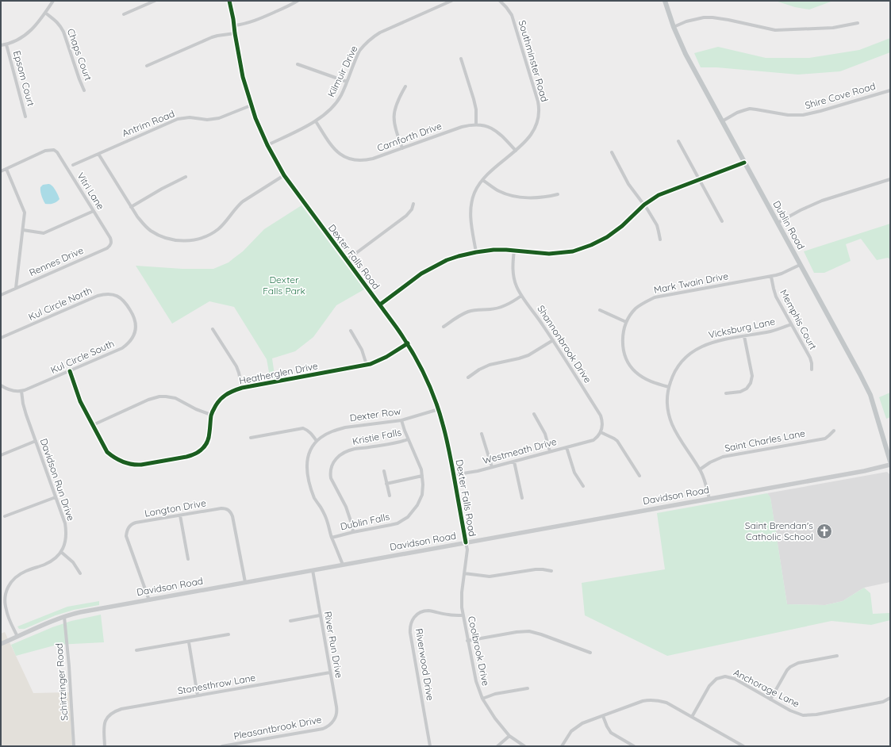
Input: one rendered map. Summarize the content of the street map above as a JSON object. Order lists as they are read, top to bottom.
{
  "streets": {
    "main road": ["Dublin Road", "Davidson Road"],
    "street": [
      "Chaps Court",
      "Southminster Road",
      "Kilmuir Drive",
      "Epsom Court",
      "Shire Cove Road",
      "Antrim Road",
      "Carnforth Drive",
      "Vitri Lane",
      "Dexter Falls Road",
      "Rennes Drive",
      "Mark Twain Drive",
      "Kul Circle North",
      "Memphis Court",
      "Vicksburg Lane",
      "Shannonbrook Drive",
      "Kul Circle South",
      "Heatherglen Drive",
      "Dexter Row",
      "Kristie Falls",
      "Saint Charles Lane",
      "Westmeath Drive",
      "Davidson Run Drive",
      "Longton Drive",
      "Dublin Falls",
      "River Run Drive",
      "Coolbrook Drive",
      "Riverwood Drive",
      "Schirtzinger Road",
      "Stonesthrow Lane",
      "Anchorage Lane",
      "Pleasantbrook Drive"
    ]
  },
  "crossings": [
    ["Southminster Road", "Carnforth Drive"],
    ["Kilmuir Drive", "Carnforth Drive"],
    ["Kilmuir Drive", "Dexter Falls Road"],
    ["Shire Cove Road", "Dublin Road"],
    ["Antrim Road", "Dexter Falls Road"],
    ["Vitri Lane", "Rennes Drive"],
    ["Dublin Road", "Mark Twain Drive"],
    ["Dexter Falls Road", "Heatherglen Drive"],
    ["Dexter Falls Road", "Dexter Row"],
    ["Dexter Falls Road", "Westmeath Drive"],
    ["Dexter Falls Road", "Davidson Road"],
    ["Dexter Falls Road", "Coolbrook Drive"],
    ["Mark Twain Drive", "Memphis Court"],
    ["Mark Twain Drive", "Vicksburg Lane"],
    ["Kul Circle North", "Kul Circle South"],
    ["Memphis Court", "Vicksburg Lane"],
    ["Vicksburg Lane", "Saint Charles Lane"],
    ["Vicksburg Lane", "Davidson Road"],
    ["Shannonbrook Drive", "Westmeath Drive"],
    ["Kul Circle South", "Davidson Run Drive"],
    ["Dexter Row", "Dublin Falls"],
    ["Kristie Falls", "Dublin Falls"],
    ["Davidson Road", "Longton Drive"],
    ["Davidson Road", "River Run Drive"],
    ["Davidson Road", "Coolbrook Drive"],
    ["Davidson Road", "Schirtzinger Road"],
    ["River Run Drive", "Stonesthrow Lane"],
    ["River Run Drive", "Pleasantbrook Drive"],
    ["Coolbrook Drive", "Riverwood Drive"]
  ],
  "parks": ["Dexter Falls Park"],
  "places": {
    "church": ["Saint Brendan's Catholic School"]
  }
}
